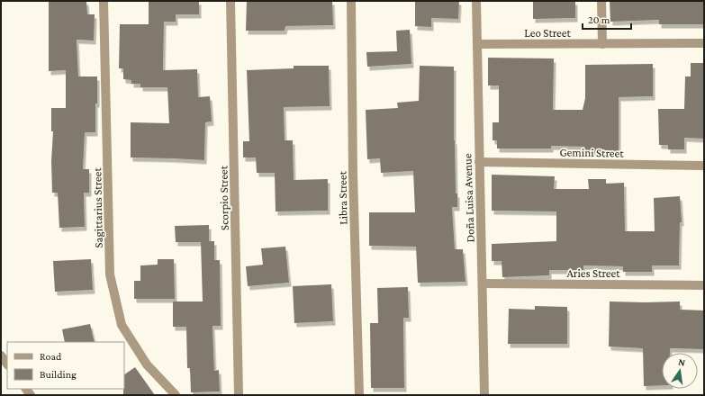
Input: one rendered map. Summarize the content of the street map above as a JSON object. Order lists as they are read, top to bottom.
{
  "streets": {
    "street": [
      "Leo Street",
      "Gemini Street",
      "Scorpio Street",
      "Libra Street",
      "Doña Luisa Avenue",
      "Sagittarius Street",
      "Aries Street"
    ]
  },
  "crossings": [
    ["Leo Street", "Doña Luisa Avenue"],
    ["Gemini Street", "Doña Luisa Avenue"],
    ["Doña Luisa Avenue", "Aries Street"]
  ],
  "legend": ["Road", "Building"],
  "scale_bar": "20 m",
  "north": "top"
}
